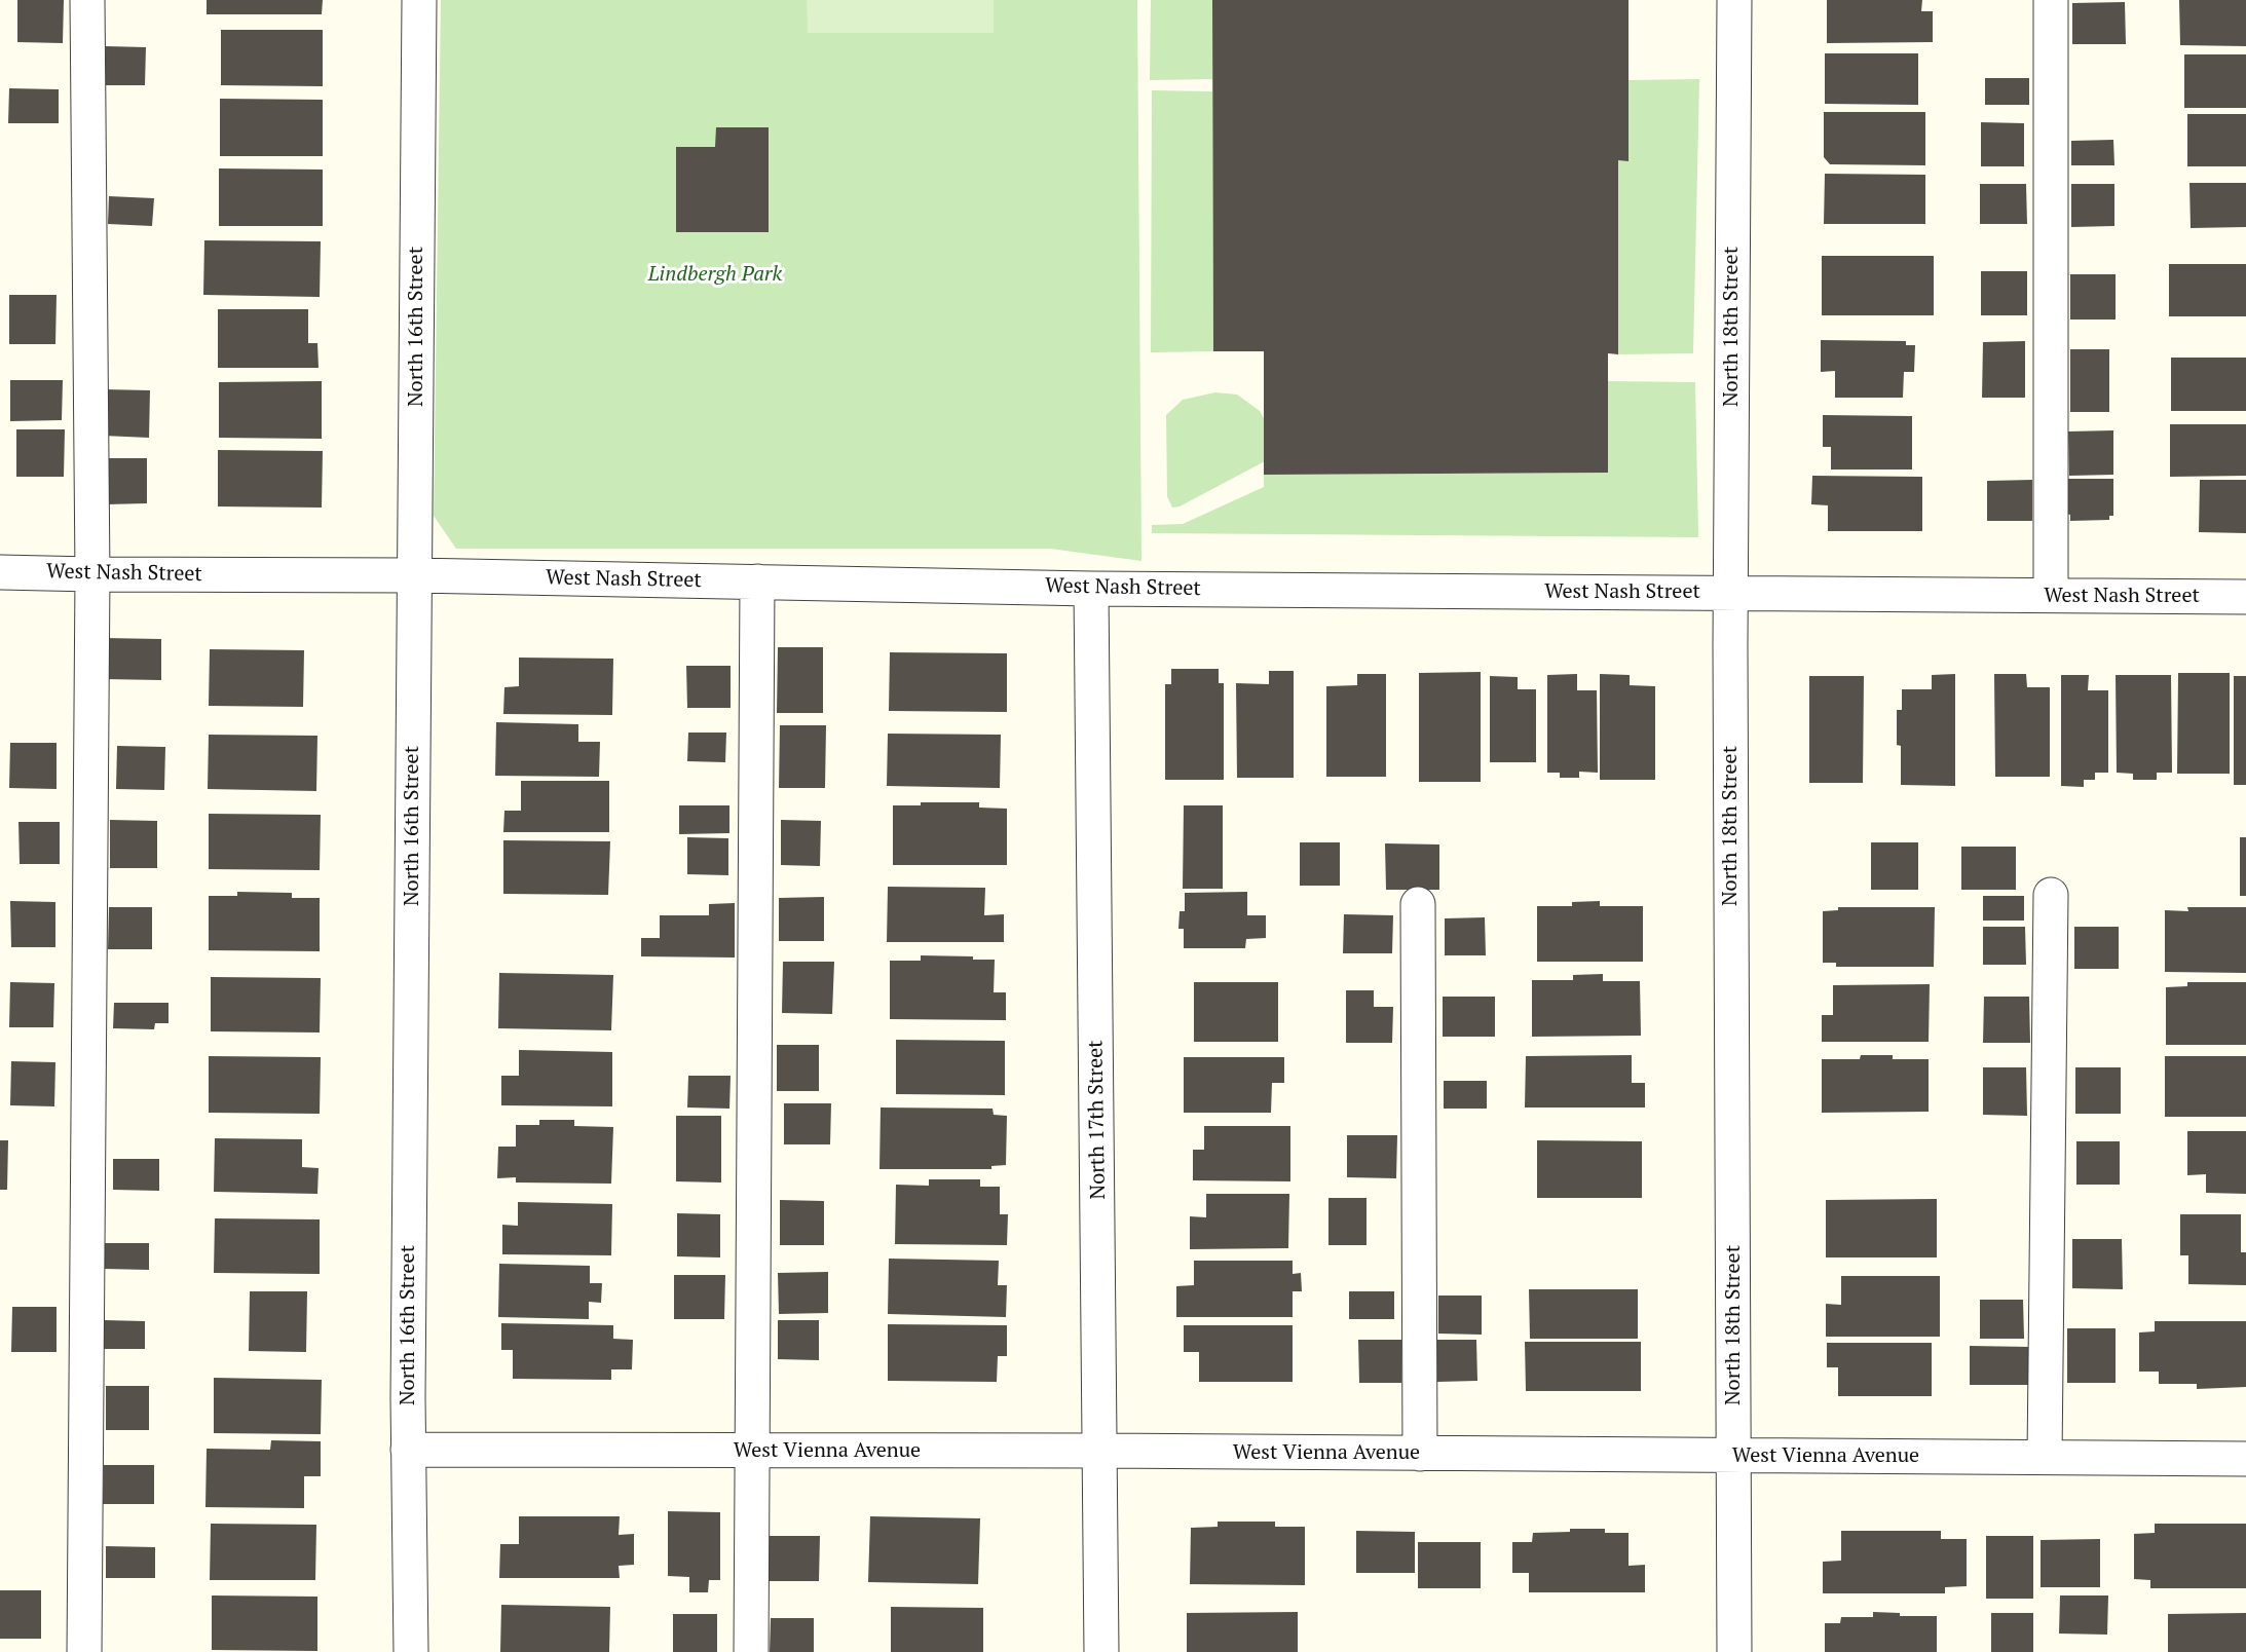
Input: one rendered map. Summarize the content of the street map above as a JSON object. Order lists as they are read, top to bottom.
{
  "streets": {
    "street": [
      "North 16th Street",
      "North 18th Street",
      "West Nash Street",
      "North 17th Street",
      "West Vienna Avenue"
    ]
  },
  "crossings": [
    ["North 16th Street", "West Nash Street"],
    ["North 16th Street", "West Vienna Avenue"],
    ["North 18th Street", "West Nash Street"],
    ["North 18th Street", "West Vienna Avenue"],
    ["West Nash Street", "North 17th Street"],
    ["North 17th Street", "West Vienna Avenue"]
  ],
  "parks": ["Lindbergh Park"]
}
